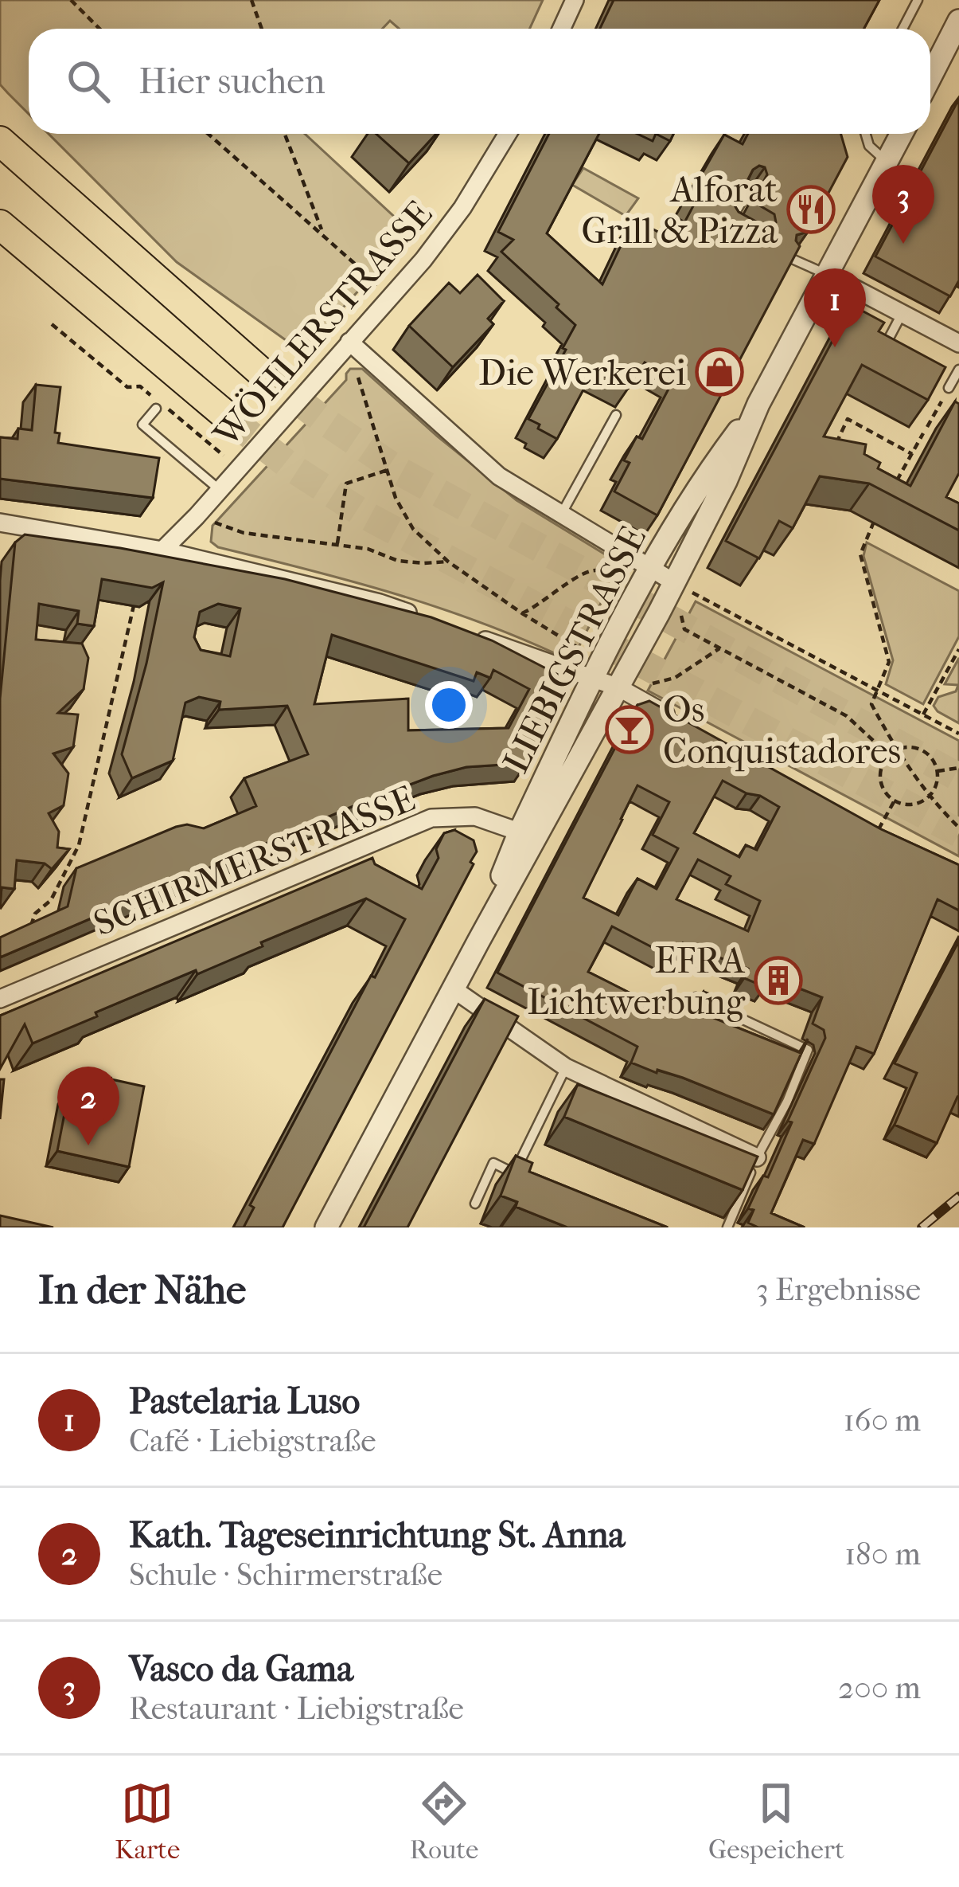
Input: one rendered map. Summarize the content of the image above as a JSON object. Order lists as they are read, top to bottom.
{
  "streets": {
    "street": ["WÖHLERSTRASSE", "LIEBIGSTRASSE", "SCHIRMERSTRASSE"]
  },
  "crossings": [
    ["LIEBIGSTRASSE", "SCHIRMERSTRASSE"]
  ],
  "places": {
    "restaurant": ["Alforat Grill & Pizza"],
    "shop": ["Die Werkerei"],
    "bar": ["Os Conquistadores"],
    "building": ["EFRA Lichtwerbung"]
  },
  "page": {
    "search": "Hier suchen",
    "pins": ["3", "1", "2"],
    "heading": ["In der Nähe", "3 Ergebnisse"],
    "list": [
      {
        "mark": "1",
        "name": "Pastelaria Luso",
        "note": "Café · Liebigstraße",
        "value": "160 m"
      },
      {
        "mark": "2",
        "name": "Kath. Tageseinrichtung St. Anna",
        "note": "Schule · Schirmerstraße",
        "value": "180 m"
      },
      {
        "mark": "3",
        "name": "Vasco da Gama",
        "note": "Restaurant · Liebigstraße",
        "value": "200 m"
      }
    ],
    "nav": ["Karte", "Route", "Gespeichert"]
  }
}
